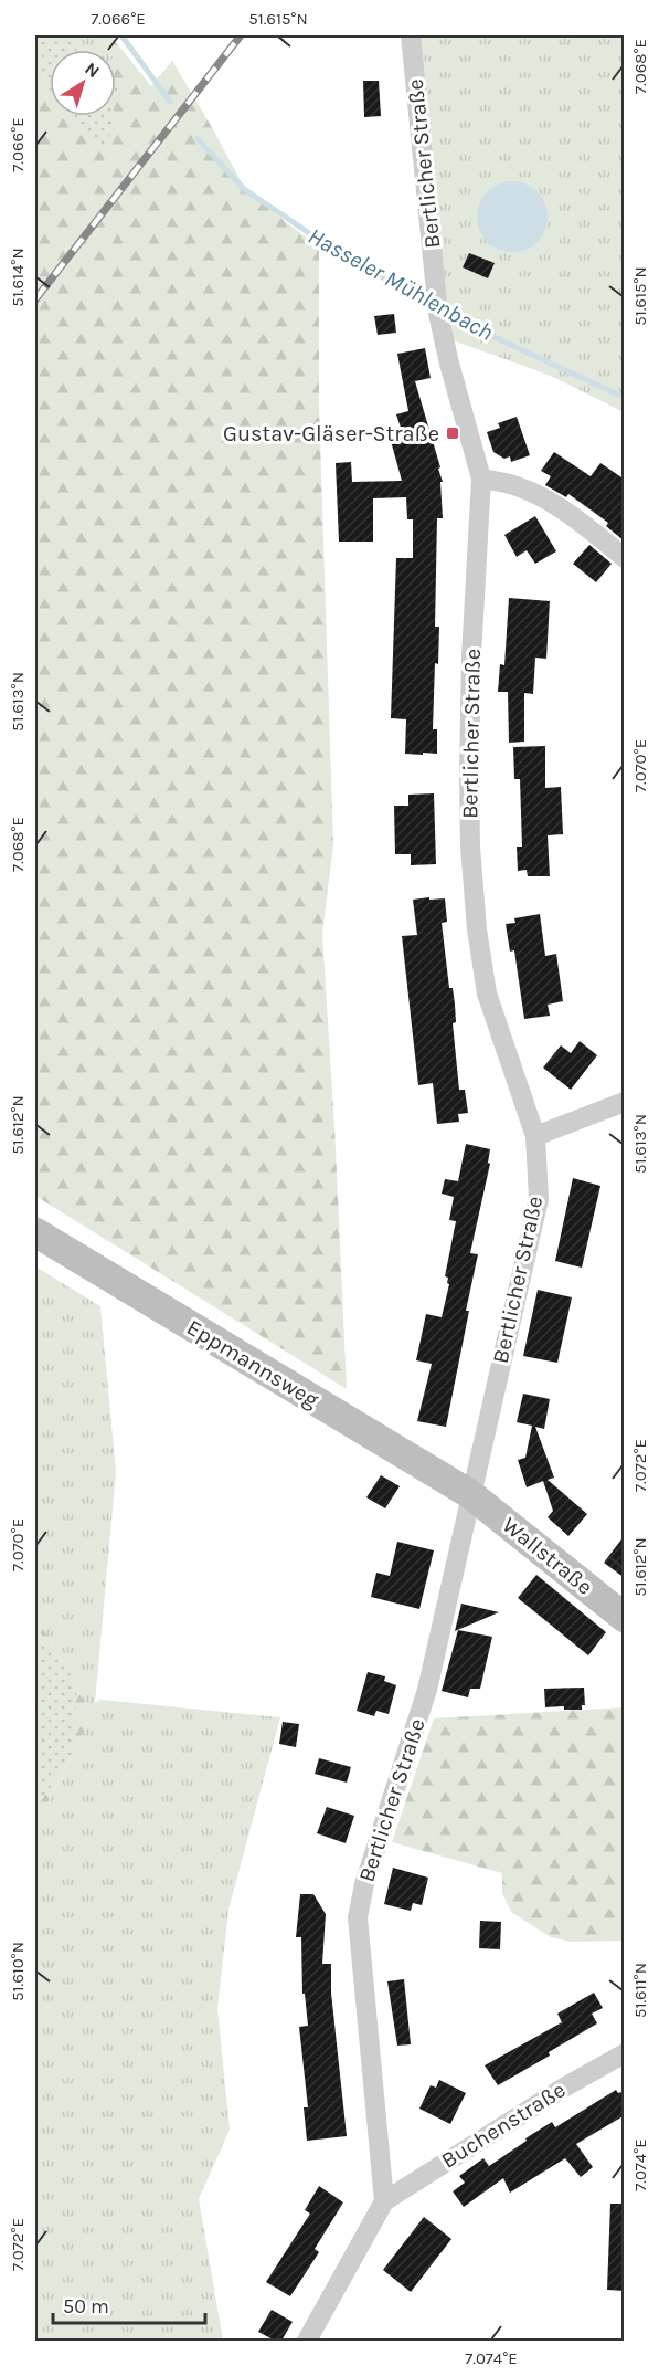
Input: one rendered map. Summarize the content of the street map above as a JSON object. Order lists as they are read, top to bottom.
{
  "streets": {
    "street": [
      "Bertlicher Straße",
      "Eppmannsweg",
      "Wallstraße",
      "Buchenstraße"
    ]
  },
  "crossings": [
    ["Bertlicher Straße", "Eppmannsweg"],
    ["Bertlicher Straße", "Wallstraße"],
    ["Bertlicher Straße", "Buchenstraße"],
    ["Eppmannsweg", "Wallstraße"]
  ],
  "water": ["Hasseler Mühlenbach"],
  "places": {
    "transit": ["Gustav-Gläser-Straße"]
  },
  "scale_bar": "50 m",
  "north": "top right",
  "coordinates": [
    "7.066°E",
    "51.615°N",
    "7.068°E",
    "51.614°N",
    "51.613°N",
    "7.070°E",
    "51.612°N",
    "7.072°E",
    "51.610°N",
    "51.611°N",
    "7.074°E"
  ]
}
